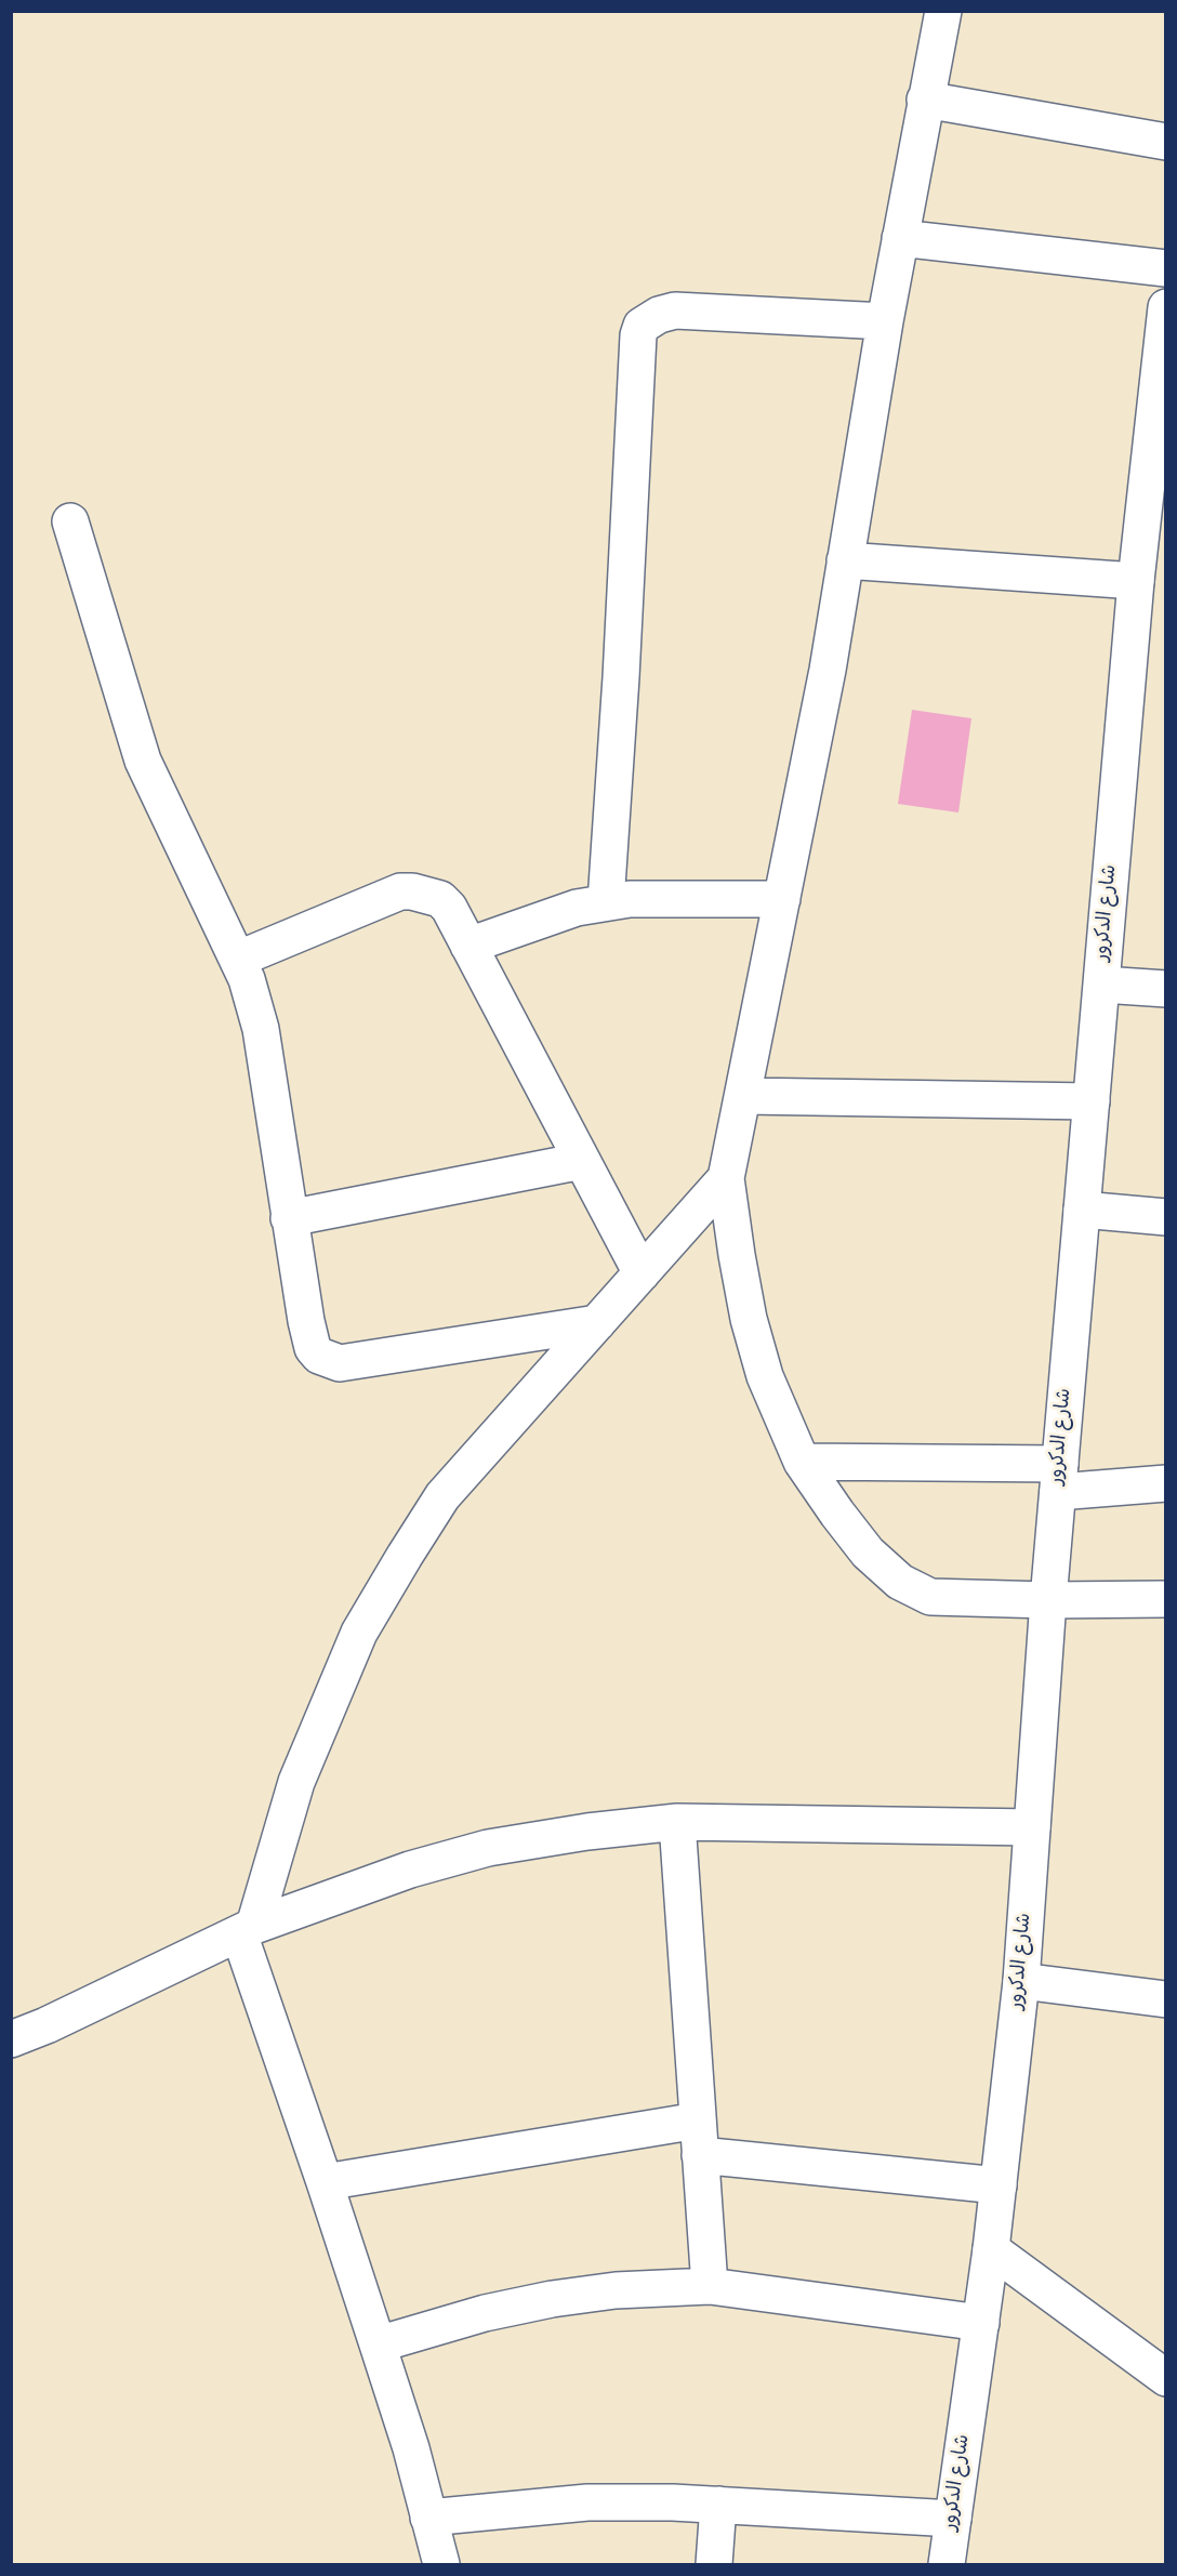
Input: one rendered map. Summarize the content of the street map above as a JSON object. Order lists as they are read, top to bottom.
{
  "streets": {
    "street": ["شارع الدكرور"]
  }
}
